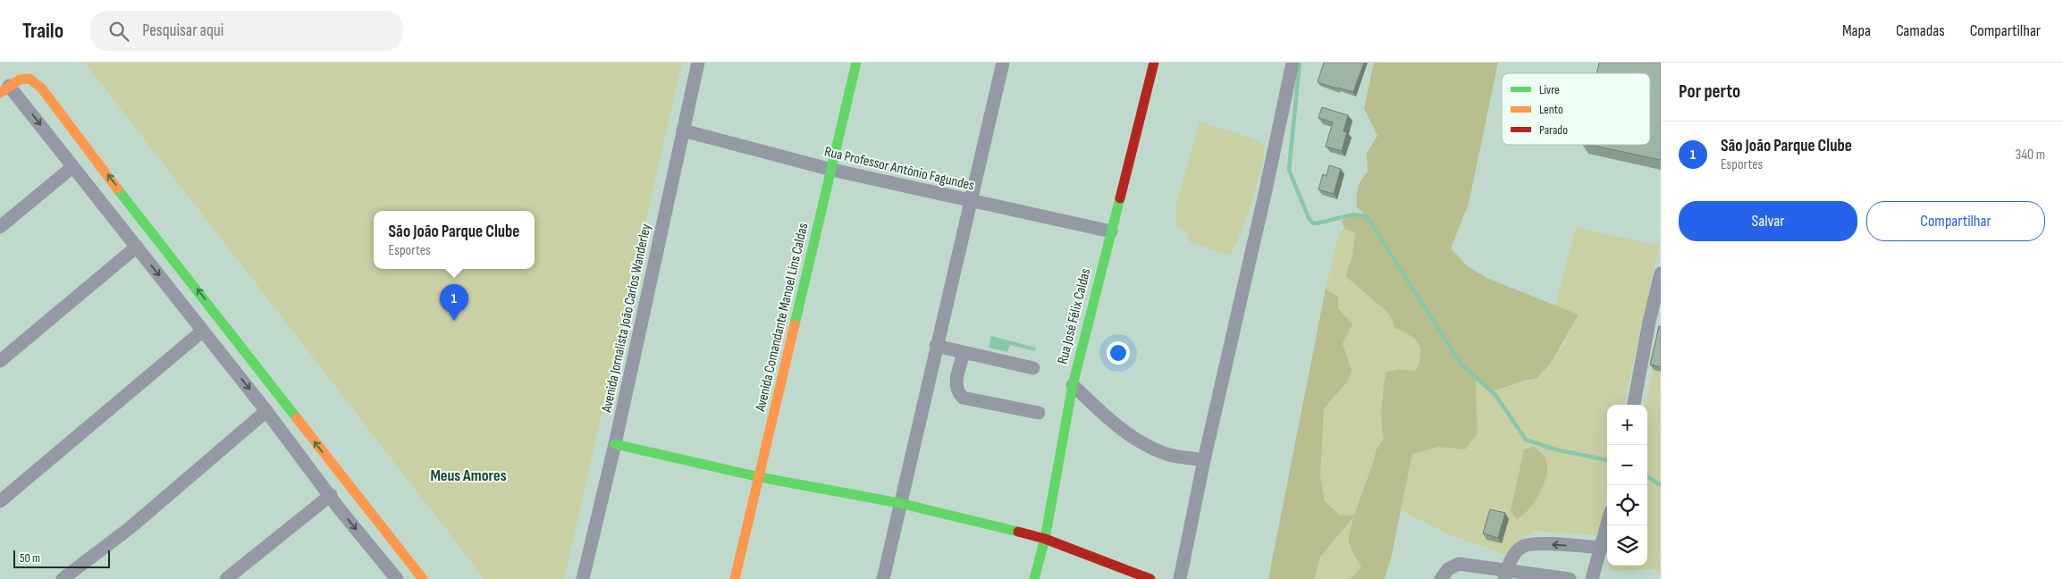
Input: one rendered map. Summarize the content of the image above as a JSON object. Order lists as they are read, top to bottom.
{
  "streets": {
    "street": [
      "Rua Professor Antônio Fagundes",
      "Rua José Félix Caldas",
      "Avenida Comandante Manoel Lins Caldas",
      "Avenida Jornalista João Carlos Wanderley"
    ]
  },
  "crossings": [
    ["Rua Professor Antônio Fagundes", "Rua José Félix Caldas"],
    ["Rua Professor Antônio Fagundes", "Avenida Comandante Manoel Lins Caldas"],
    ["Rua Professor Antônio Fagundes", "Avenida Jornalista João Carlos Wanderley"]
  ],
  "districts": ["Meus Amores"],
  "legend": ["Livre", "Lento", "Parado"],
  "scale_bar": "50 m",
  "page": {
    "header": "Trailo",
    "search": "Pesquisar aqui",
    "nav": ["Mapa", "Camadas", "Compartilhar"],
    "heading": "Por perto",
    "list": [
      {
        "mark": "1",
        "name": "São João Parque Clube",
        "note": "Esportes",
        "value": "340 m"
      }
    ],
    "buttons": ["Salvar", "Compartilhar"],
    "popup": ["São João Parque Clube", "Esportes"],
    "pins": "1",
    "map_buttons": ["+", "−"],
    "scale": "50 m"
  }
}
